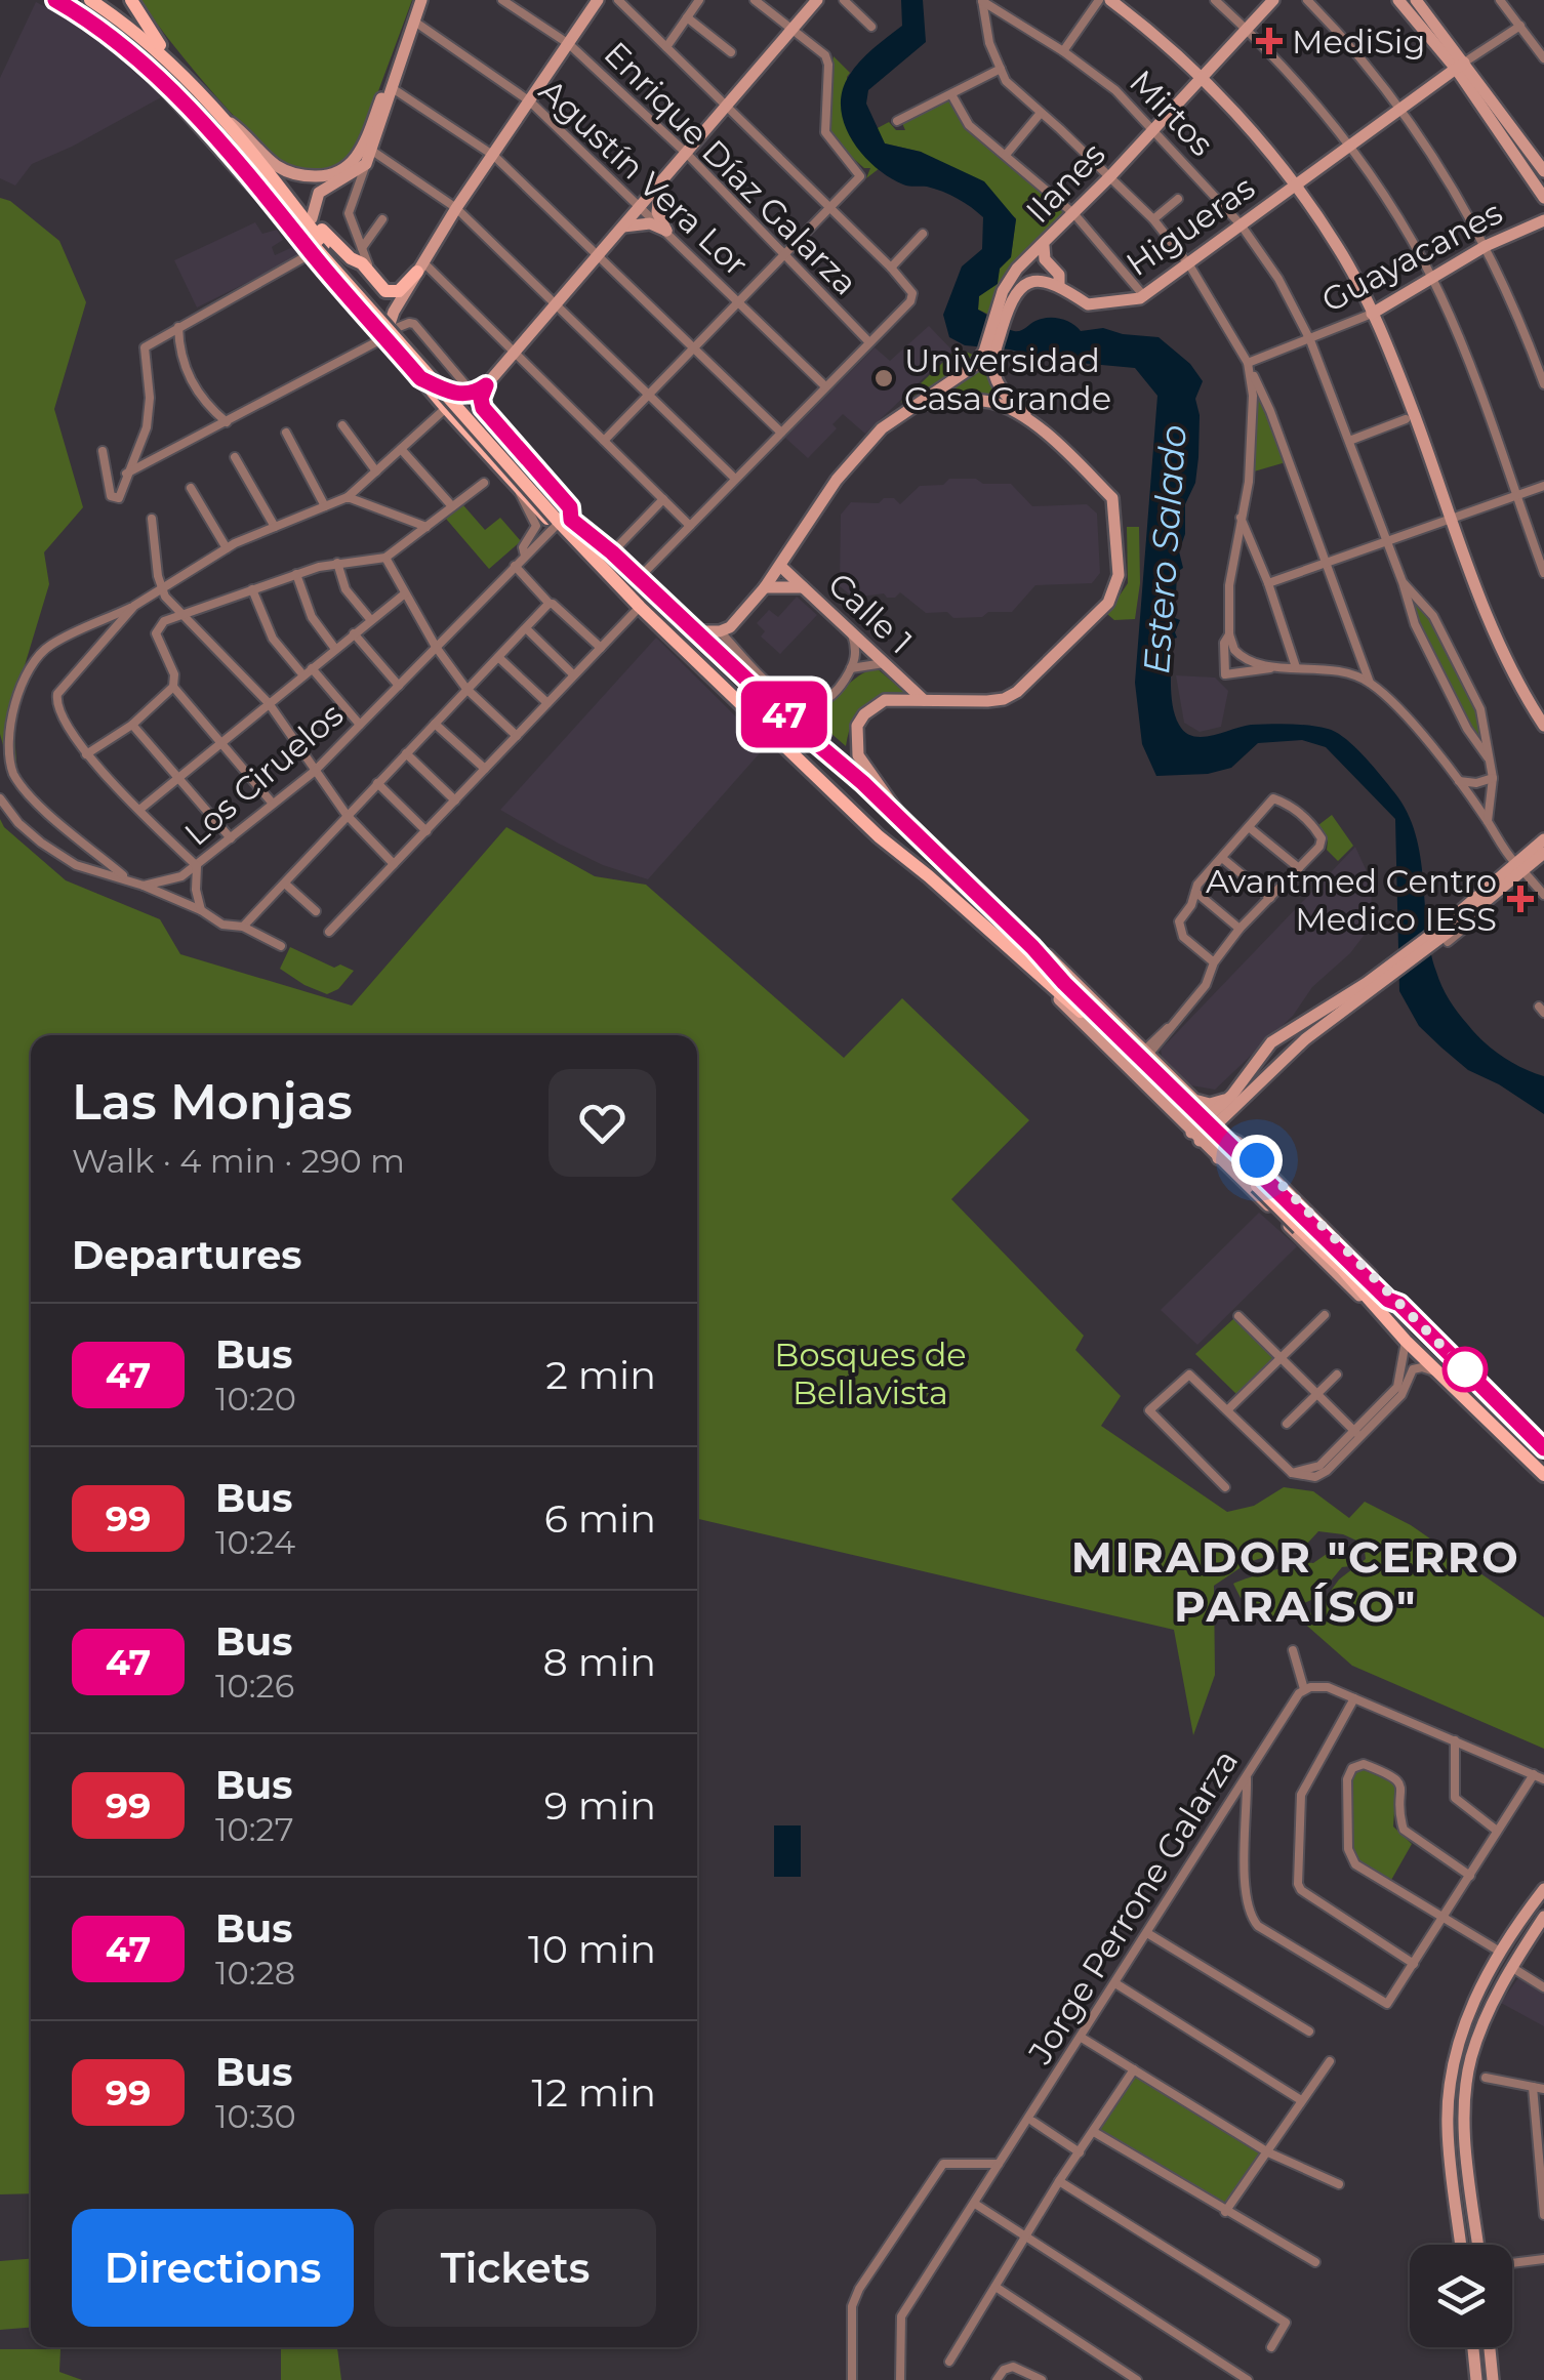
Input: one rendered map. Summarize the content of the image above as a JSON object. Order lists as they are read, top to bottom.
{
  "streets": {
    "street": [
      "Mirtos",
      "Enrique Díaz Galarza",
      "Agustín Vera Lor",
      "Ilanes",
      "Higueras",
      "Guayacanes",
      "Calle 1",
      "Los Ciruelos",
      "Jorge Perrone Galarza"
    ]
  },
  "crossings": [
    ["Mirtos", "Ilanes"],
    ["Mirtos", "Higueras"],
    ["Mirtos", "Guayacanes"],
    ["Ilanes", "Higueras"],
    ["Ilanes", "Calle 1"],
    ["Higueras", "Calle 1"]
  ],
  "districts": ["MIRADOR \"CERRO PARAÍSO\""],
  "water": ["Estero Salado"],
  "parks": ["Bosques de Bellavista"],
  "places": {
    "health": ["MediSig", "Avantmed Centro Medico IESS"],
    "other": ["Universidad Casa Grande"]
  },
  "lines": ["bus line 47"],
  "page": {
    "on_map": "47",
    "heading": [
      ["Las Monjas", "Walk · 4 min · 290 m"],
      "Departures"
    ],
    "list": [
      {
        "mark": "47",
        "name": "Bus",
        "note": "10:20",
        "value": "2 min"
      },
      {
        "mark": "99",
        "name": "Bus",
        "note": "10:24",
        "value": "6 min"
      },
      {
        "mark": "47",
        "name": "Bus",
        "note": "10:26",
        "value": "8 min"
      },
      {
        "mark": "99",
        "name": "Bus",
        "note": "10:27",
        "value": "9 min"
      },
      {
        "mark": "47",
        "name": "Bus",
        "note": "10:28",
        "value": "10 min"
      },
      {
        "mark": "99",
        "name": "Bus",
        "note": "10:30",
        "value": "12 min"
      }
    ],
    "buttons": ["Directions", "Tickets"]
  }
}
